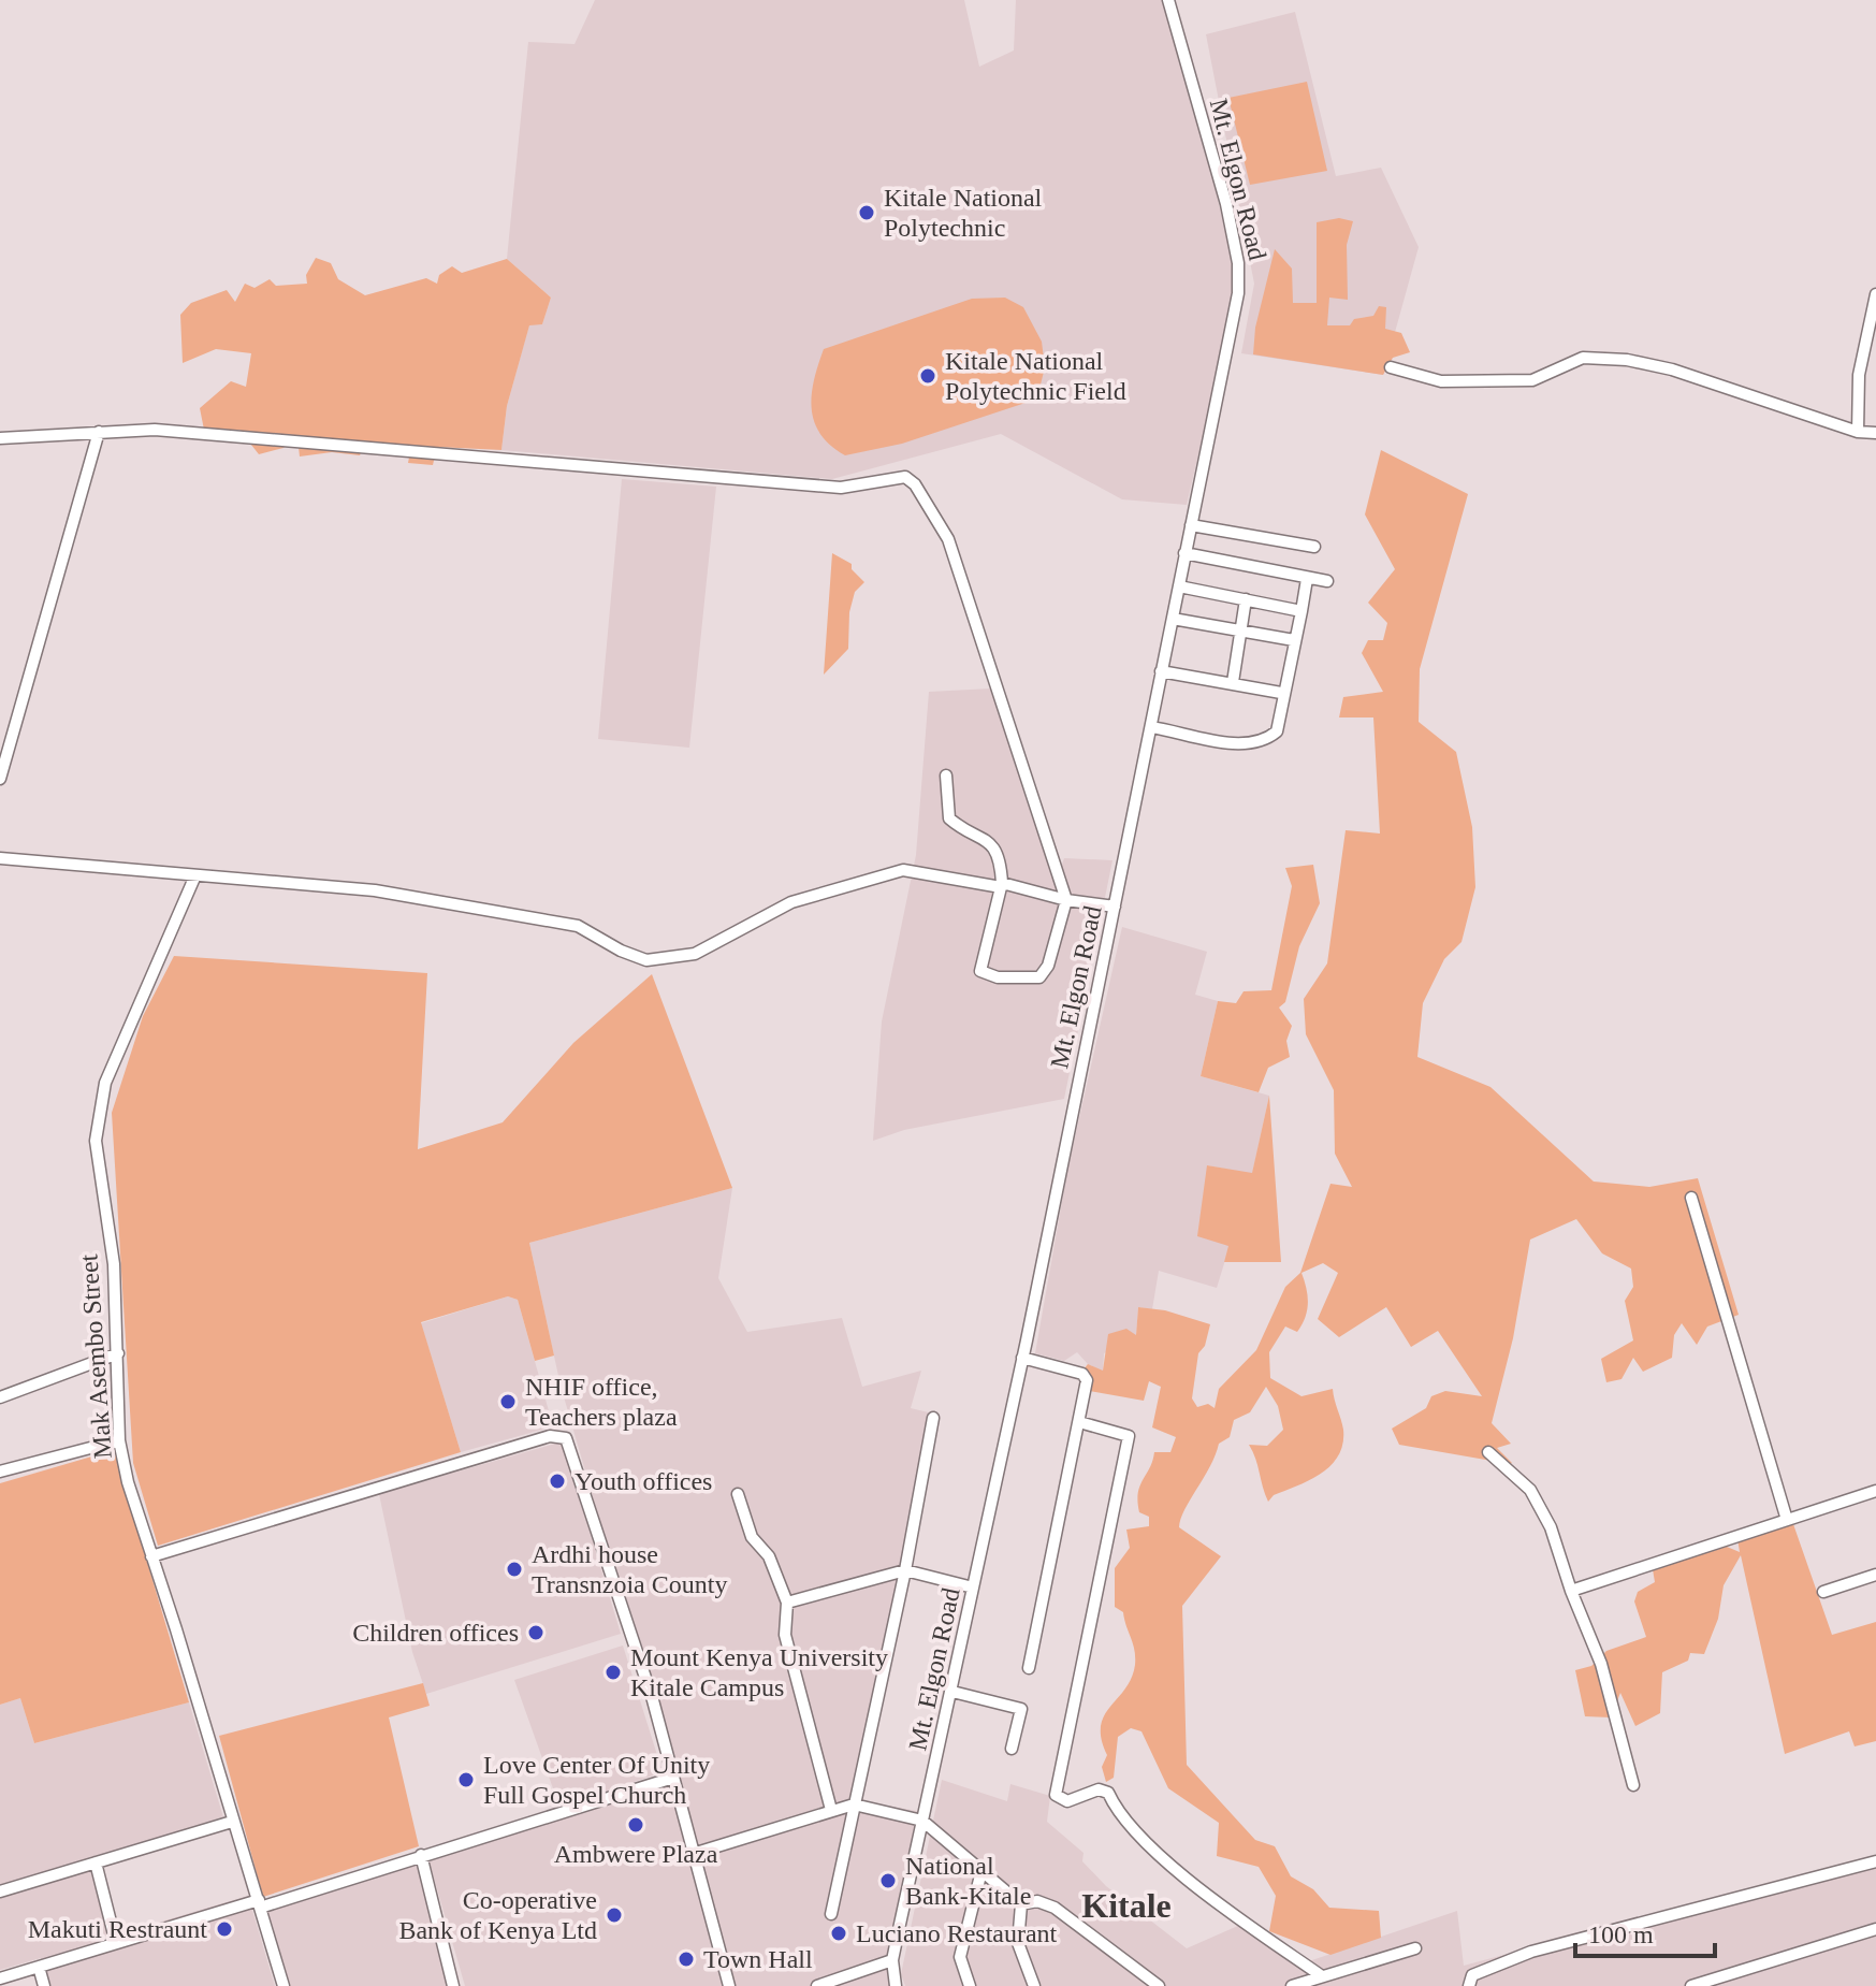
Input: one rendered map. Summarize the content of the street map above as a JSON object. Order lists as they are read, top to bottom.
{
  "streets": {
    "street": ["Mt. Elgon Road", "Mak Asembo Street"]
  },
  "districts": ["Kitale"],
  "places": [
    "Kitale National Polytechnic",
    "Kitale National Polytechnic Field",
    "NHIF office, Teachers plaza",
    "Youth offices",
    "Ardhi house Transnzoia County",
    "Children offices",
    "Mount Kenya University Kitale Campus",
    "Love Center Of Unity Full Gospel Church",
    "Ambwere Plaza",
    "National Bank-Kitale",
    "Co-operative Bank of Kenya Ltd",
    "Makuti Restraunt",
    "Luciano Restaurant",
    "Town Hall"
  ],
  "scale_bar": "100 m"
}
